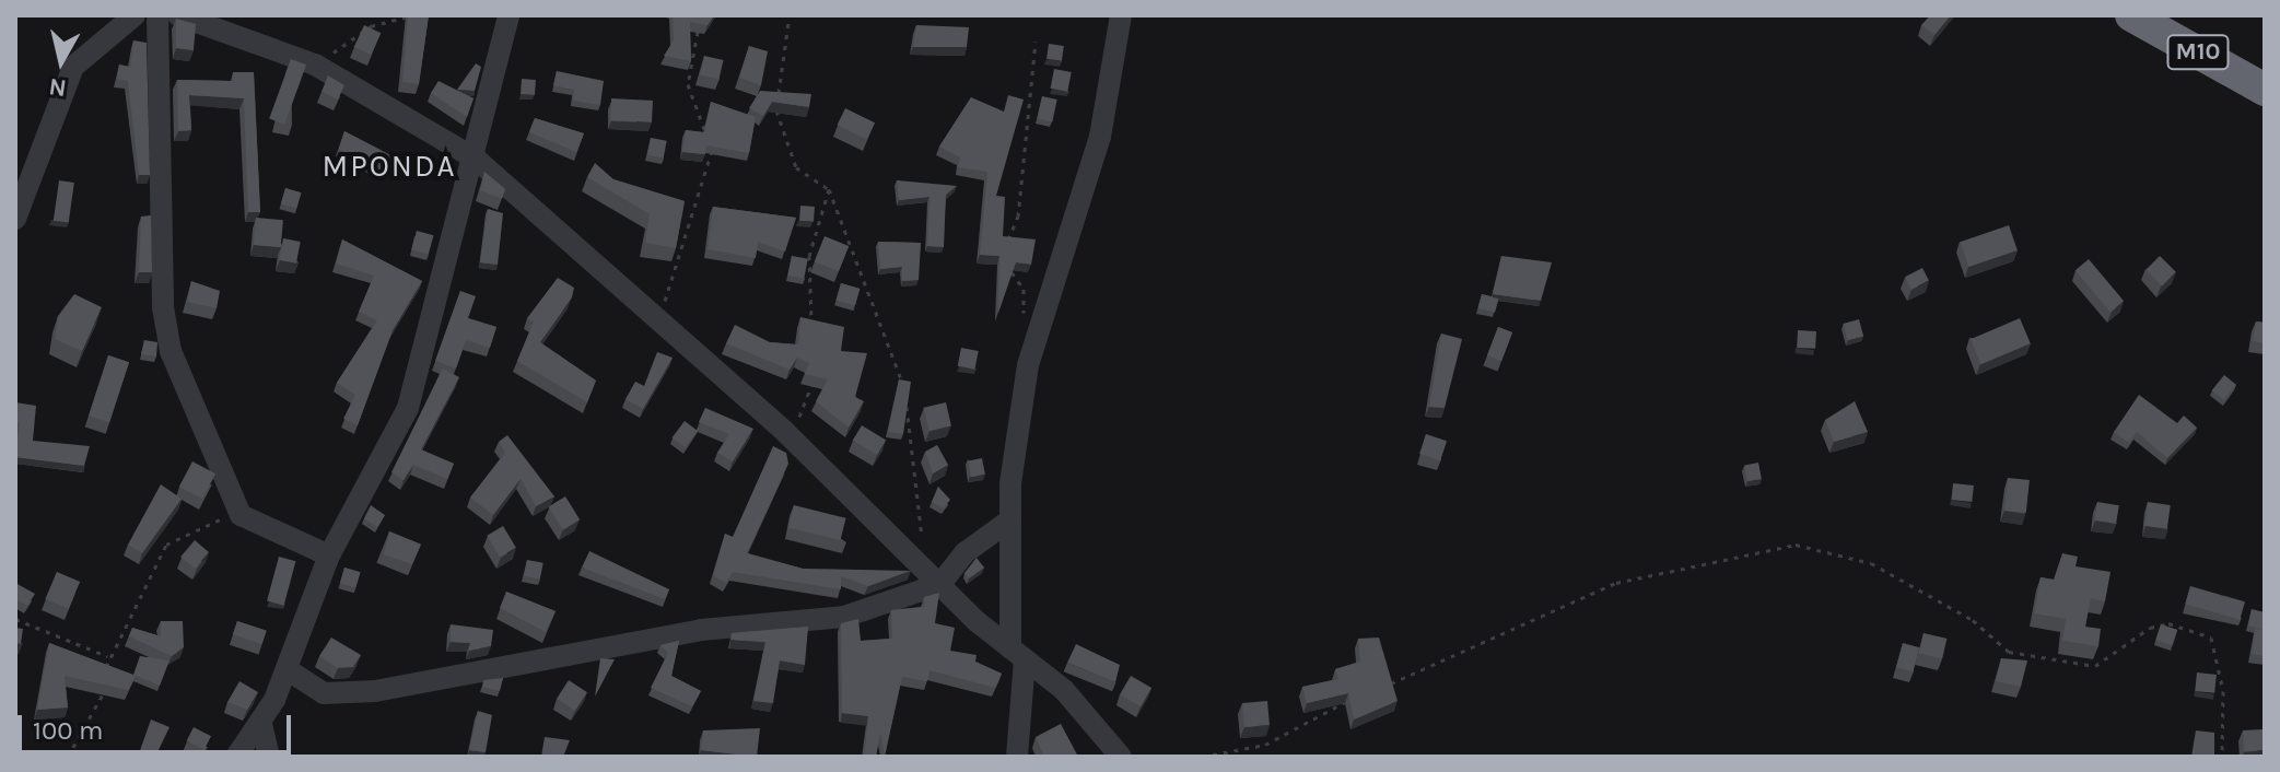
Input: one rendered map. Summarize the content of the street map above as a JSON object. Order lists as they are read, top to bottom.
{
  "streets": {
    "highway": ["M10"]
  },
  "districts": ["MPONDA"],
  "scale_bar": "100 m",
  "north": "bottom"
}
